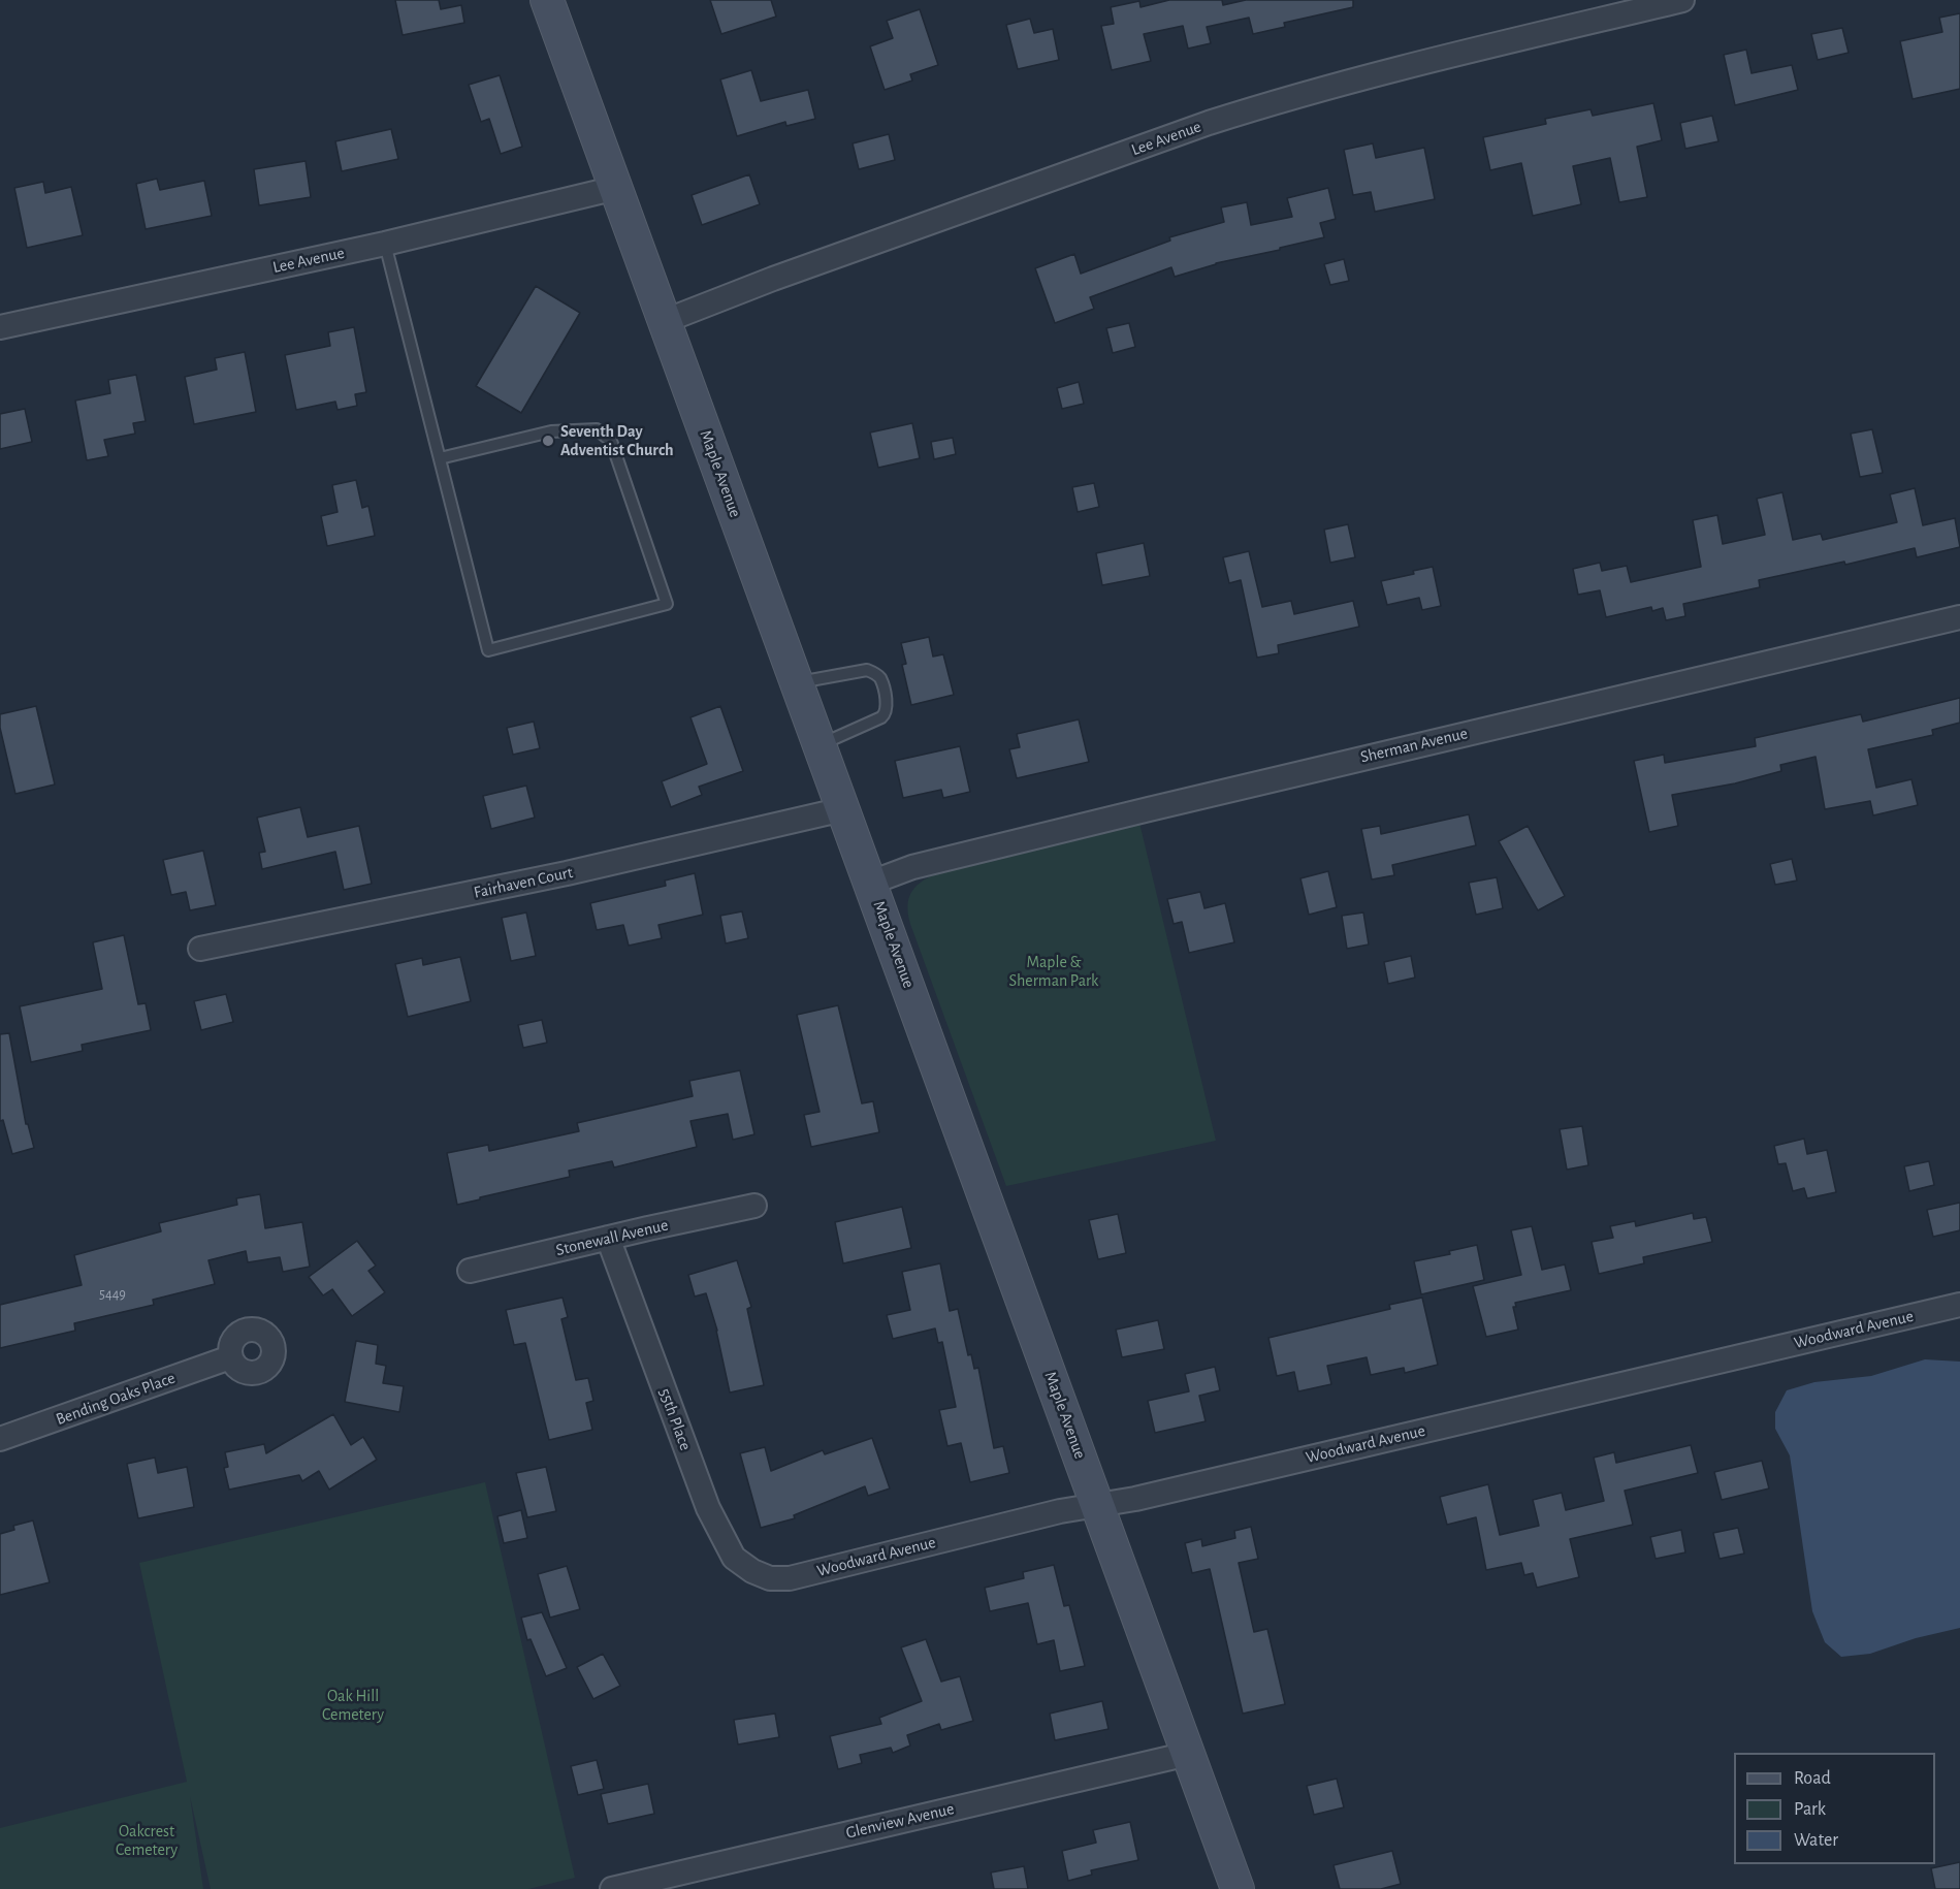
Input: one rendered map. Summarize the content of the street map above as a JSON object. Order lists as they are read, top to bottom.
{
  "streets": {
    "main road": ["Maple Avenue"],
    "street": [
      "Lee Avenue",
      "Sherman Avenue",
      "Fairhaven Court",
      "Stonewall Avenue",
      "Woodward Avenue",
      "Bending Oaks Place",
      "55th Place",
      "Glenview Avenue"
    ]
  },
  "crossings": [
    ["Lee Avenue", "Maple Avenue"],
    ["Maple Avenue", "Sherman Avenue"],
    ["Maple Avenue", "Fairhaven Court"],
    ["Maple Avenue", "Woodward Avenue"],
    ["Maple Avenue", "Glenview Avenue"],
    ["Stonewall Avenue", "55th Place"],
    ["Woodward Avenue", "55th Place"]
  ],
  "parks": ["Maple & Sherman Park", "Oak Hill Cemetery", "Oakcrest Cemetery"],
  "places": ["Seventh Day Adventist Church"],
  "house_numbers": ["5449"],
  "legend": ["Road", "Park", "Water"]
}
